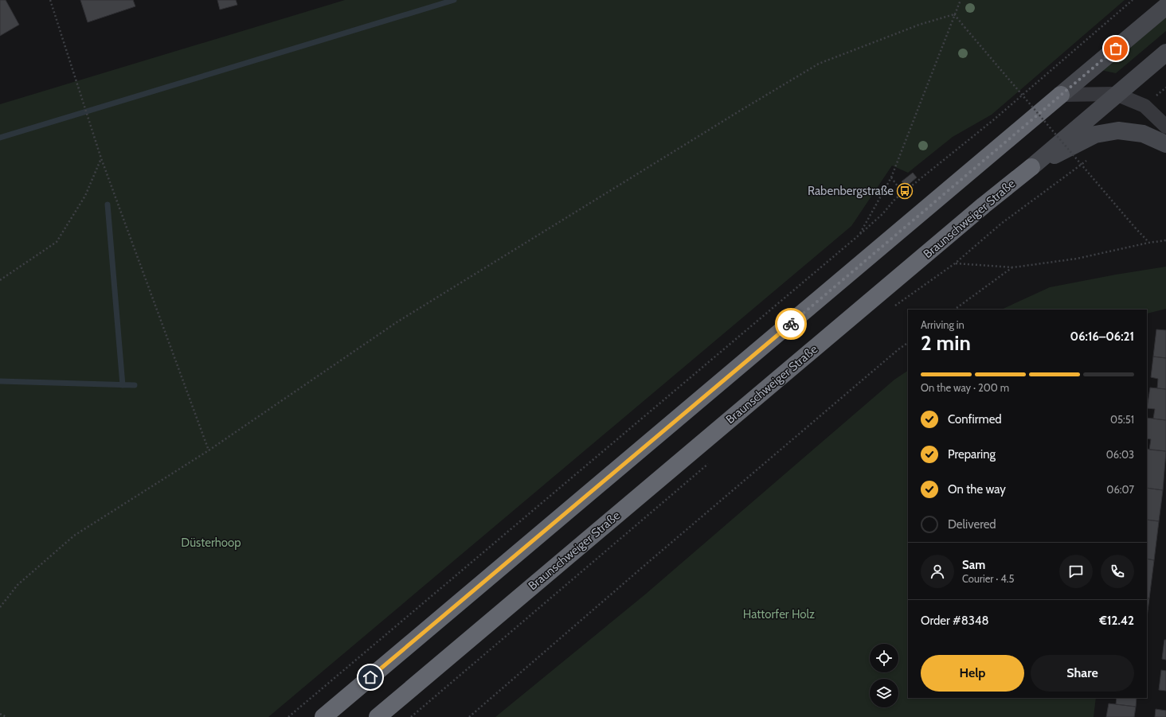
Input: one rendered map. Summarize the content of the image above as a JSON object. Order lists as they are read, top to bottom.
{
  "streets": {
    "highway": ["Braunschweiger Straße"]
  },
  "parks": ["Düsterhoop", "Hattorfer Holz"],
  "places": {
    "bus stop": ["Rabenbergstraße"]
  },
  "page": {
    "heading": ["2 min", "Arriving in", "06:16–06:21"],
    "panel": [
      "Sam",
      "Courier · 4.5",
      "Order #8348",
      "€12.42"
    ],
    "bar": "On the way · 200 m",
    "list": [
      ["Confirmed", "05:51"],
      ["Preparing", "06:03"],
      ["On the way", "06:07"],
      "Delivered"
    ],
    "buttons": ["Help", "Share"]
  }
}
